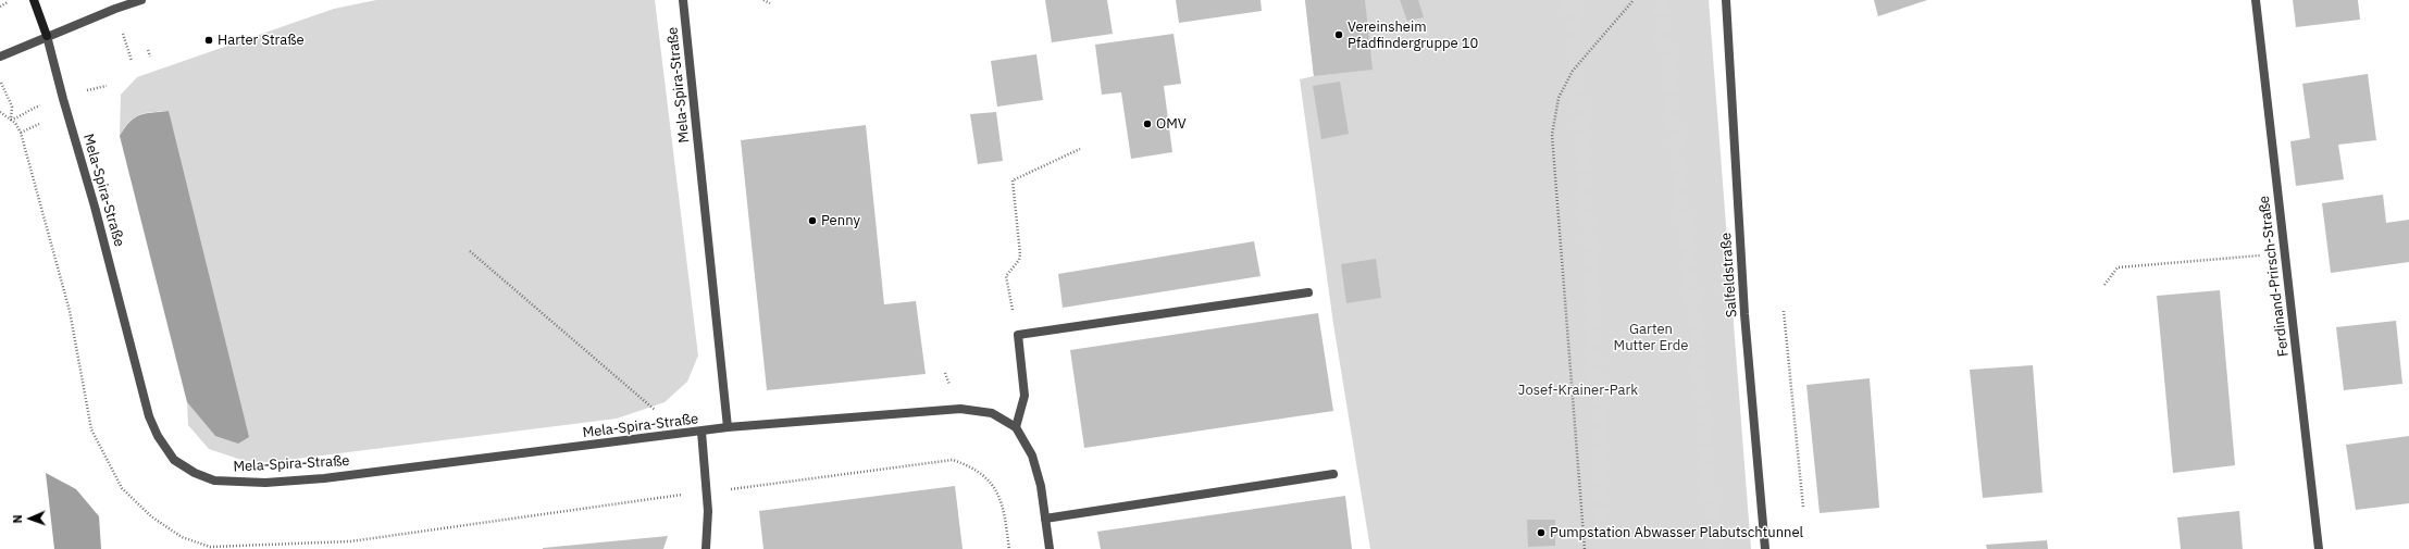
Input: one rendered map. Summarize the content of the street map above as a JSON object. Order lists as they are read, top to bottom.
{
  "streets": {
    "street": ["Mela-Spira-Straße", "Salfeldstraße", "Ferdinand-Prirsch-Straße"]
  },
  "parks": ["Garten Mutter Erde", "Josef-Krainer-Park"],
  "places": [
    "Vereinsheim Pfadfindergruppe 10",
    "Harter Straße",
    "OMV",
    "Penny",
    "Pumpstation Abwasser Plabutschtunnel"
  ],
  "north": "left"
}
